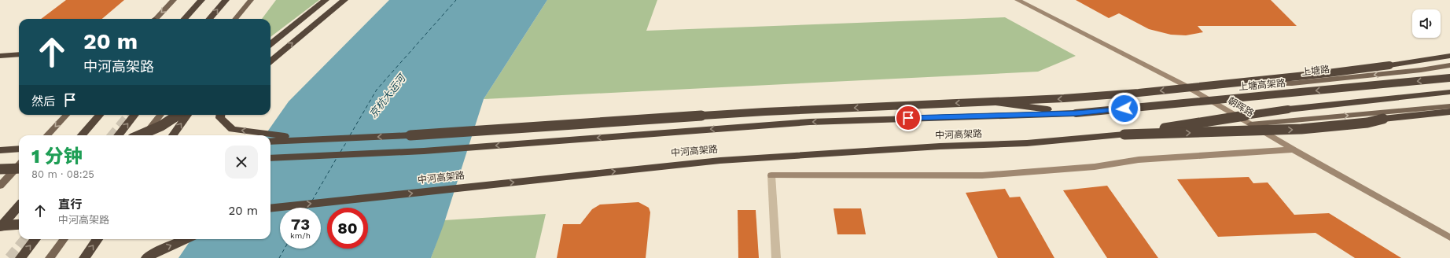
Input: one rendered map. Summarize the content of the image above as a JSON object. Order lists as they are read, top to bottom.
{
  "streets": {
    "highway": ["上塘高架路", "中河高架路"],
    "main road": ["上塘路"],
    "street": ["朝晖路"]
  },
  "crossings": [
    ["上塘路", "朝晖路"],
    ["上塘高架路", "中河高架路"]
  ],
  "water": ["京杭大运河"],
  "page": {
    "turn": ["20 m", "中河高架路"],
    "then": "然后",
    "heading": ["1 分钟", "80 m · 08:25"],
    "list": [
      {
        "name": "直行",
        "note": "中河高架路",
        "value": "20 m"
      }
    ],
    "speed": "73 km/h",
    "limit": "80"
  }
}
